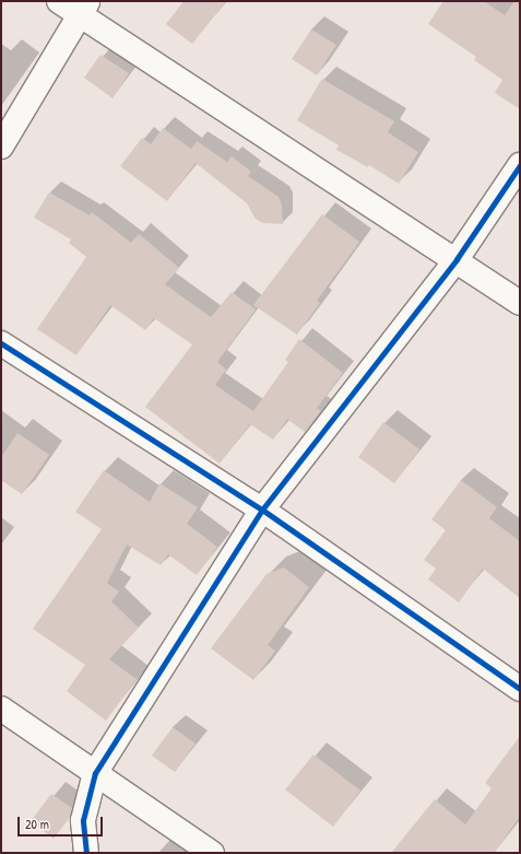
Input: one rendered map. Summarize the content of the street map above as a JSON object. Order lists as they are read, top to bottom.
{
  "scale_bar": "20 m"
}
